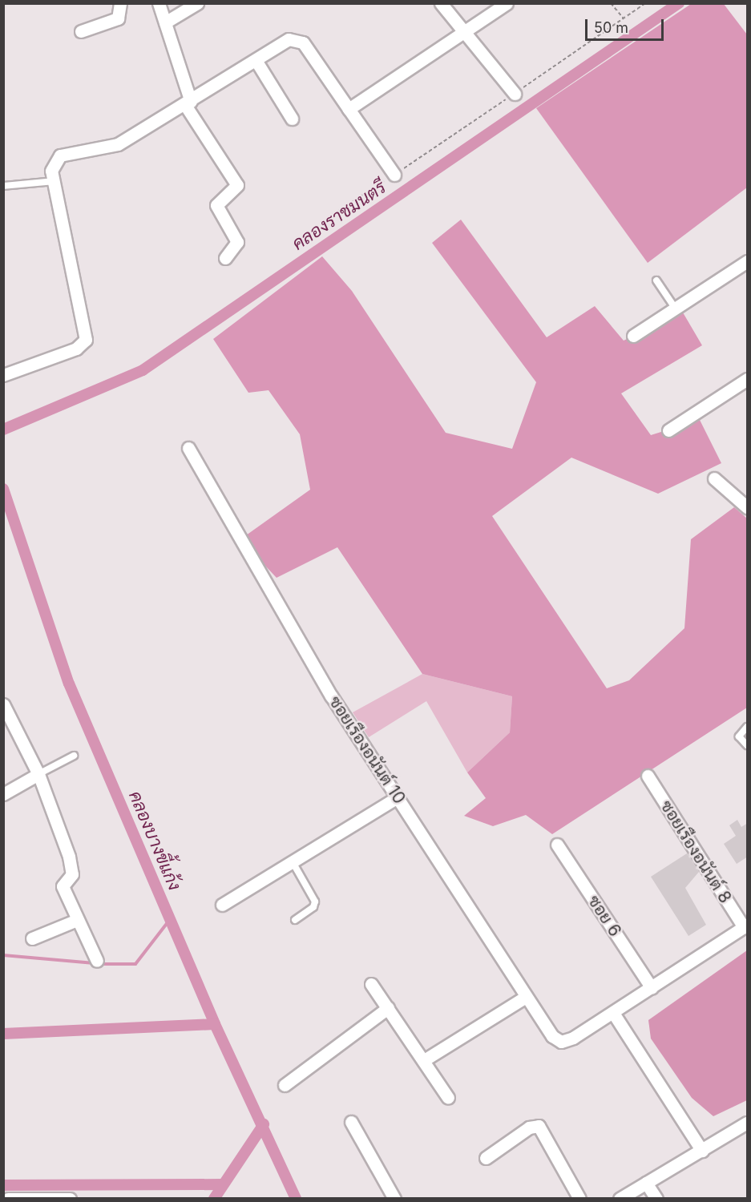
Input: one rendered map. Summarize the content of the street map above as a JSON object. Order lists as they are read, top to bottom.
{
  "streets": {
    "street": ["ซอยเรืองอนันต์ 10", "ซอยเรืองอนันต์ 8", "ซอย 6"]
  },
  "water": ["คลองราชมนตรี", "คลองบางขี้แก้ง"],
  "scale_bar": "50 m"
}
